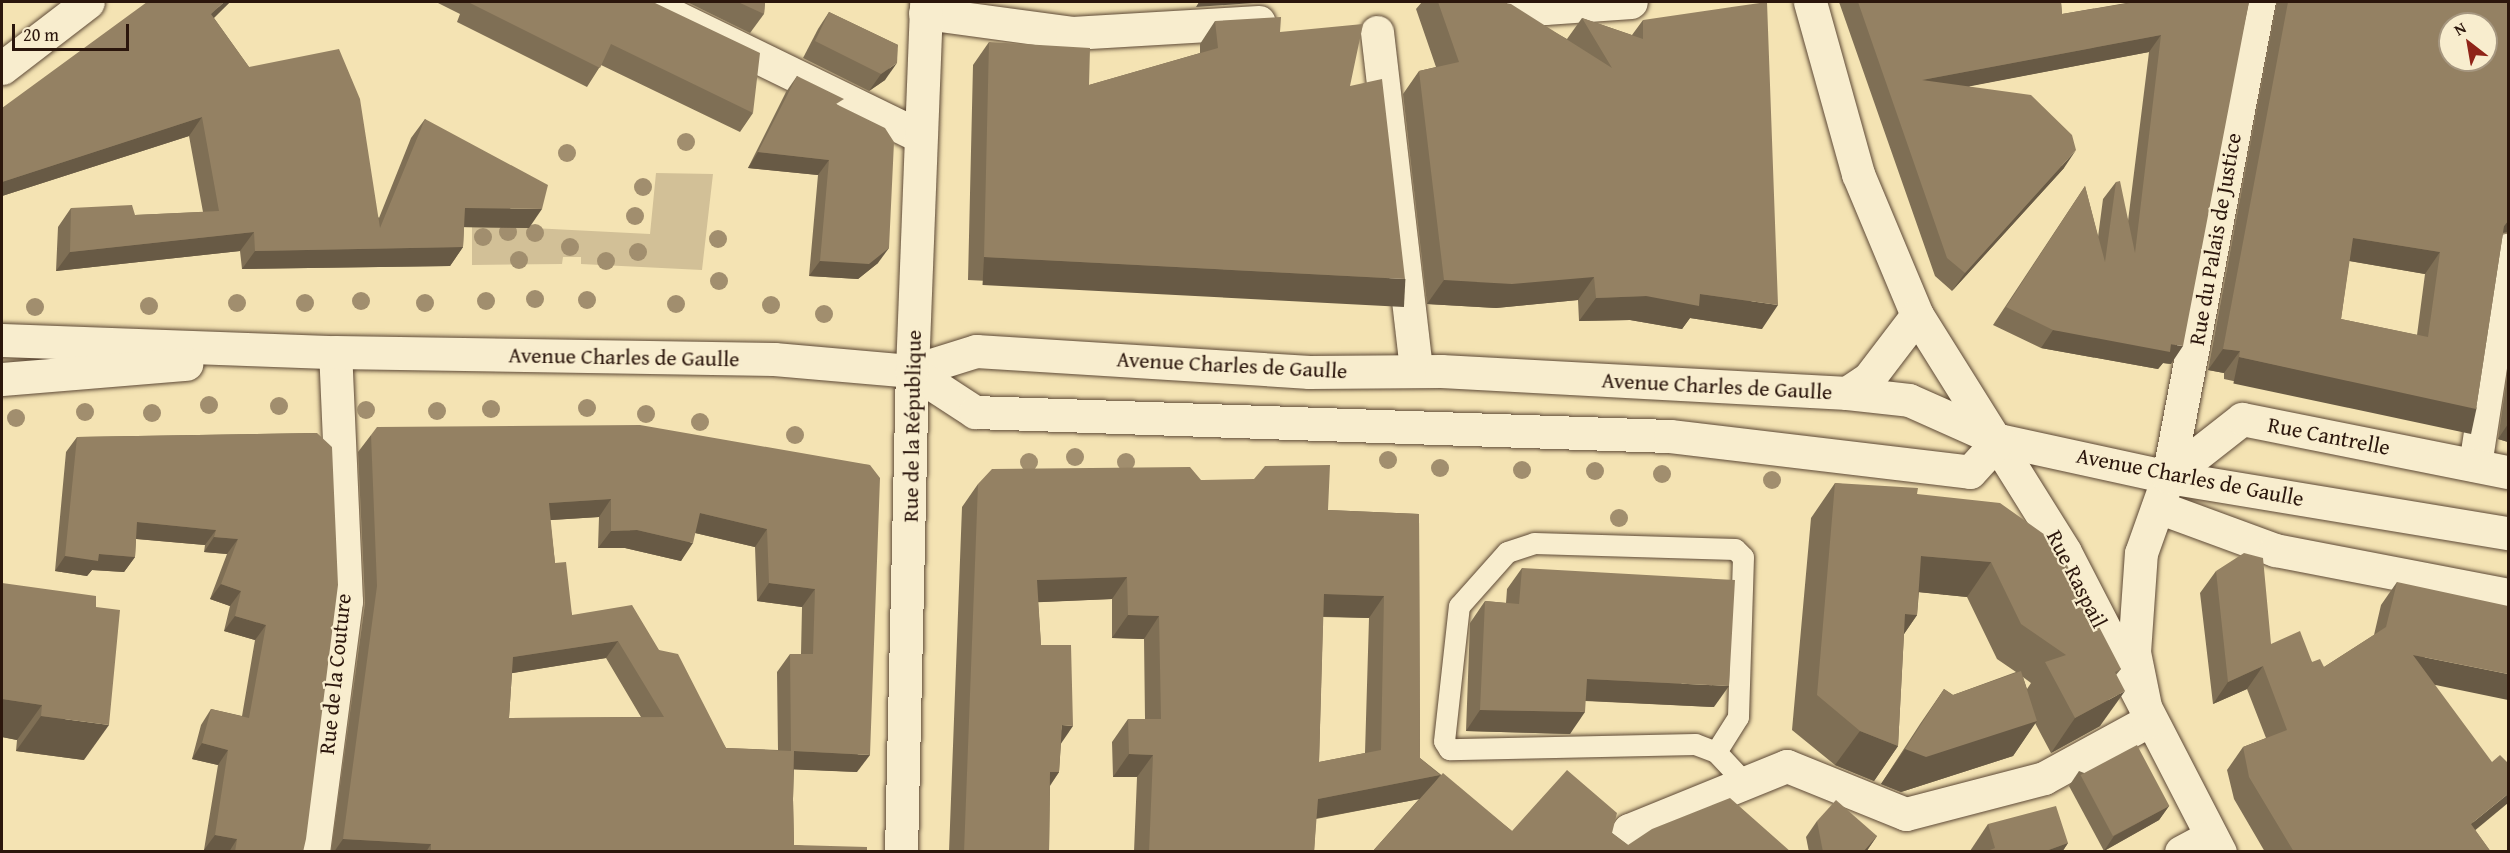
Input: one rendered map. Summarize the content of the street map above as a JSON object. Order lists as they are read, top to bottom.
{
  "streets": {
    "street": [
      "Rue du Palais de Justice",
      "Avenue Charles de Gaulle",
      "Rue de la République",
      "Rue Cantrelle",
      "Rue Raspail",
      "Rue de la Couture"
    ]
  },
  "crossings": [
    ["Rue du Palais de Justice", "Avenue Charles de Gaulle"],
    ["Rue du Palais de Justice", "Rue Cantrelle"],
    ["Rue du Palais de Justice", "Rue Raspail"],
    ["Avenue Charles de Gaulle", "Rue de la République"],
    ["Avenue Charles de Gaulle", "Rue Cantrelle"],
    ["Avenue Charles de Gaulle", "Rue Raspail"],
    ["Avenue Charles de Gaulle", "Rue de la Couture"],
    ["Rue Cantrelle", "Rue Raspail"]
  ],
  "scale_bar": "20 m",
  "north": "top left"
}
